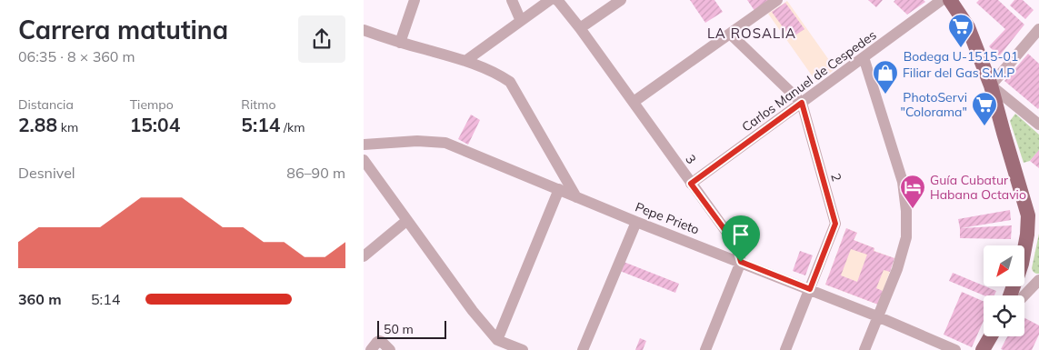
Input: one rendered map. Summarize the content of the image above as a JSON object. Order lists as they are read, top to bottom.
{
  "streets": {
    "street": [
      "Carlos Manuel de Cespedes",
      "3",
      "2",
      "Pepe Prieto"
    ]
  },
  "crossings": [
    ["Carlos Manuel de Cespedes", "3"],
    ["Carlos Manuel de Cespedes", "2"],
    ["3", "Pepe Prieto"],
    ["2", "Pepe Prieto"]
  ],
  "districts": ["LA ROSALIA"],
  "places": {
    "supermarket": ["Bodega U-1515-01", "PhotoServi \"Colorama\""],
    "shop": ["Filiar del Gas S.M.P"],
    "hotel": ["Guía Cubatur Habana Octavio"]
  },
  "scale_bar": "50 m",
  "north": "bottom left",
  "page": {
    "heading": ["Carrera matutina", "06:35 · 8 × 360 m"],
    "stats": [
      ["Distancia", "2.88 km"],
      ["Tiempo", "15:04"],
      ["Ritmo", "5:14 /km"]
    ],
    "chart": ["Desnivel", "86–90 m"],
    "list": [
      {
        "name": "360 m",
        "note": "5:14"
      }
    ],
    "scale": "50 m"
  }
}
